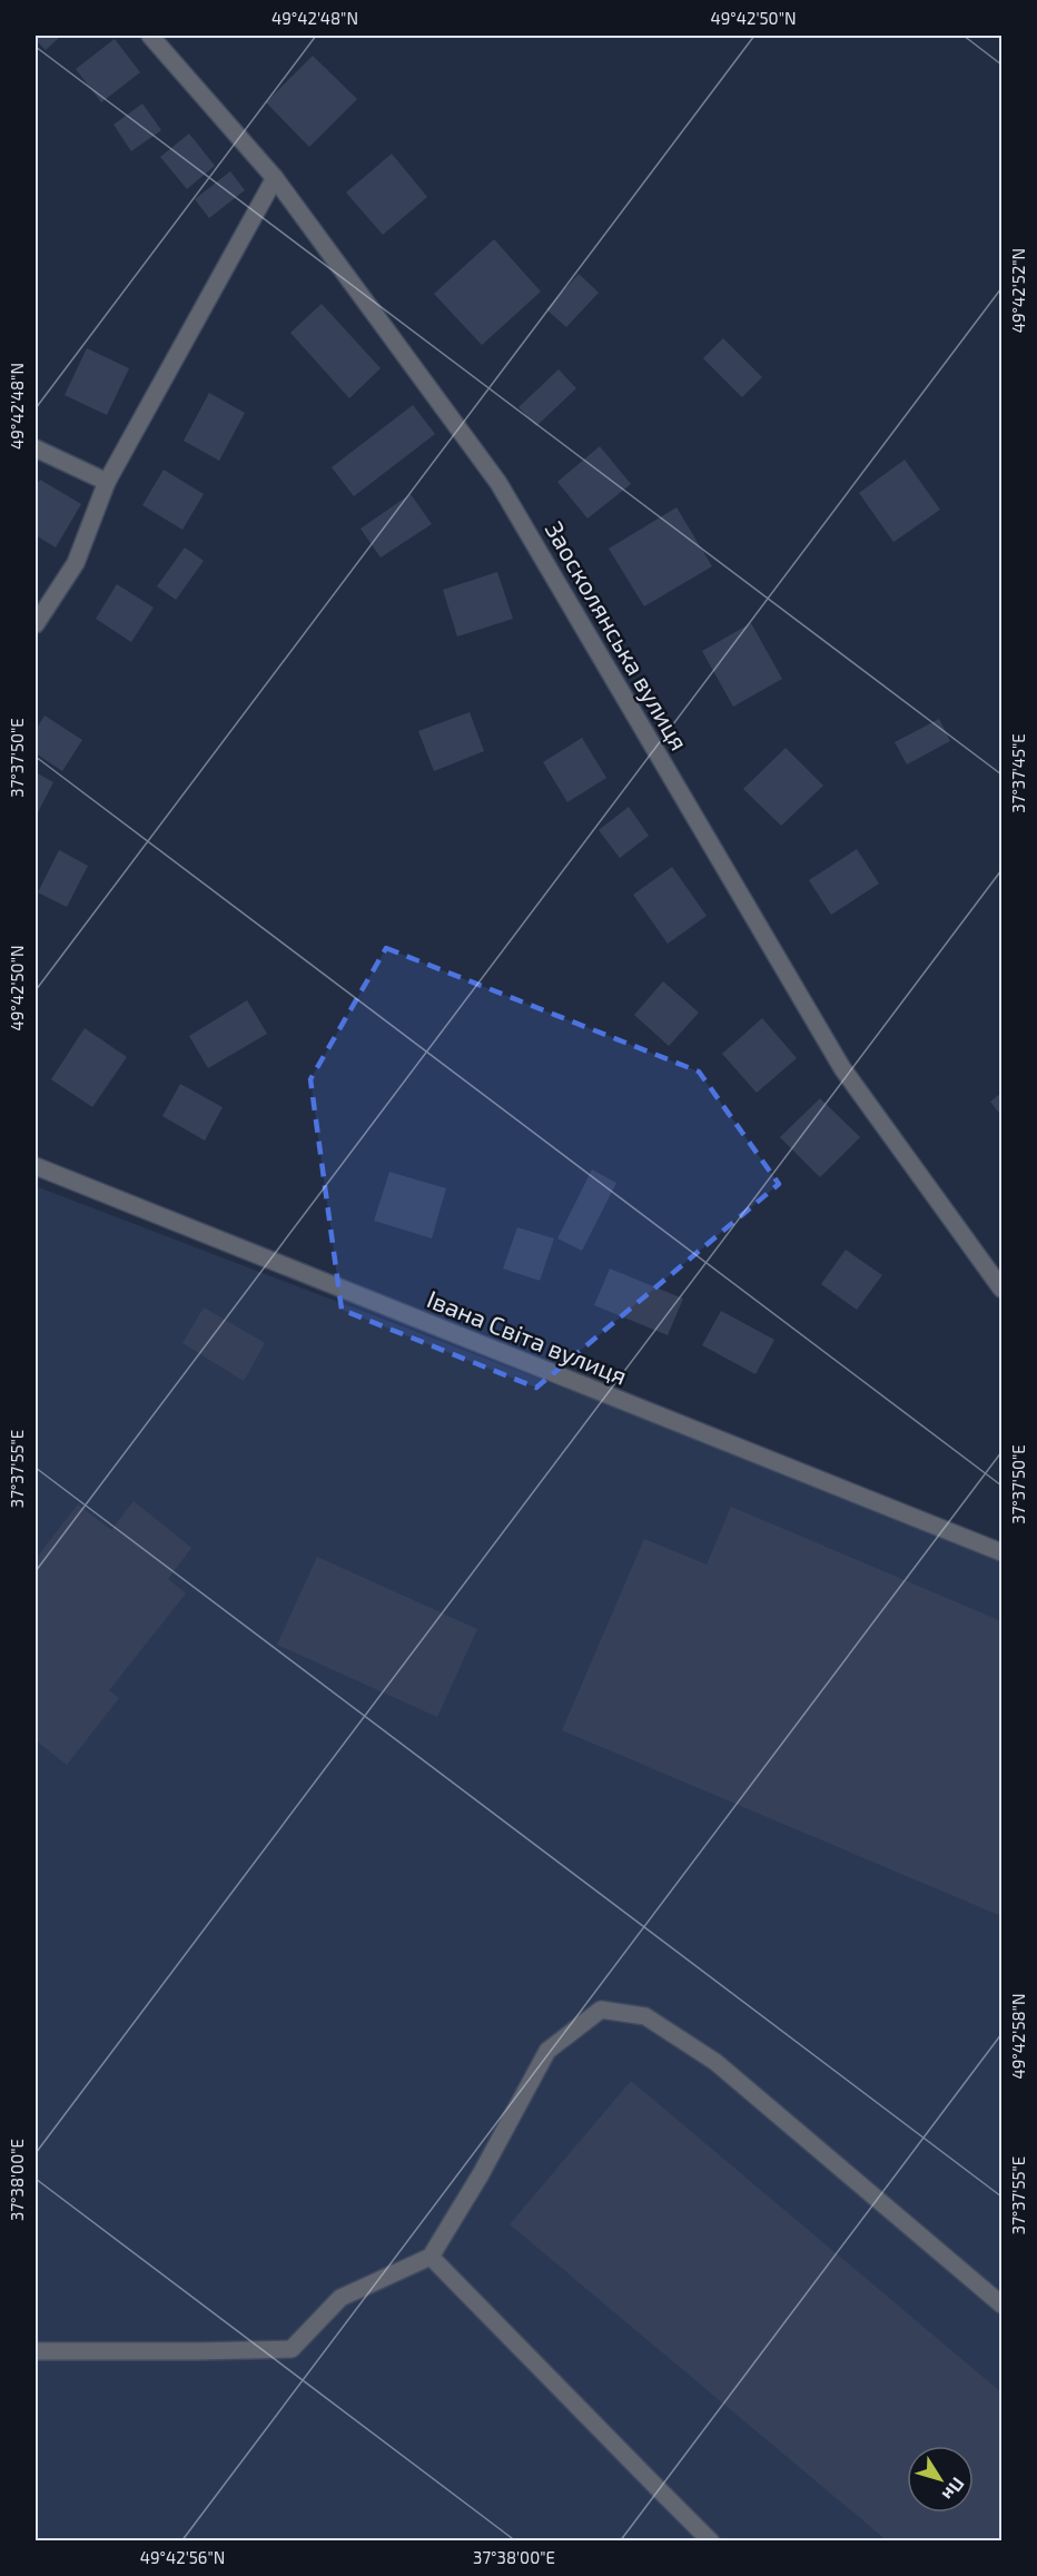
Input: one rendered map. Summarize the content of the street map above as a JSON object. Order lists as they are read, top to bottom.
{
  "streets": {
    "street": ["Заосколянська вулиця", "Івана Світа вулиця"]
  },
  "north": "bottom right",
  "coordinates": [
    "49°42'48\"N",
    "49°42'50\"N",
    "49°42'52\"N",
    "37°37'50\"E",
    "37°37'45\"E",
    "37°37'55\"E",
    "49°42'58\"N",
    "37°38'00\"E",
    "49°42'56\"N"
  ]
}
